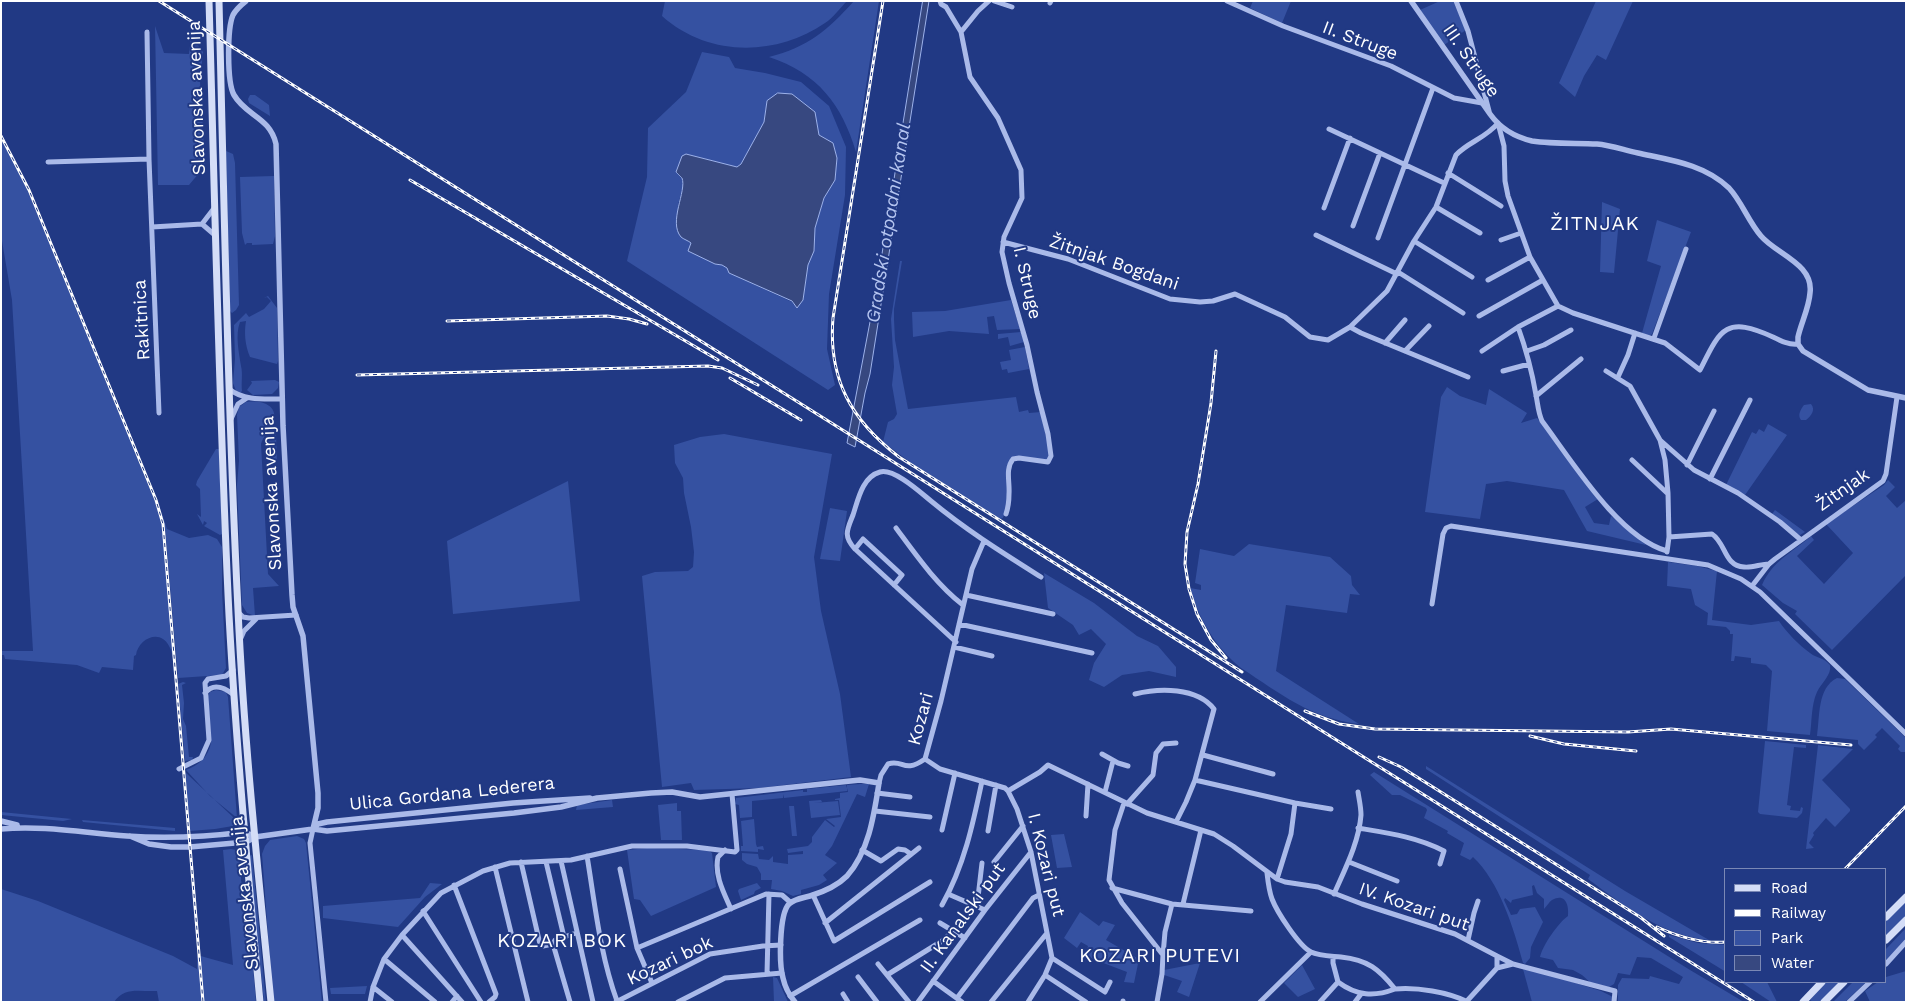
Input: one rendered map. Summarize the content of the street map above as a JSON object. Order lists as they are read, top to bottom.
{
  "streets": {
    "main road": ["Slavonska avenija"],
    "street": [
      "II. Struge",
      "III. Struge",
      "Žitnjak Bogdani",
      "I. Struge",
      "Rakitnica",
      "Žitnjak",
      "Kozari",
      "Ulica Gordana Lederera",
      "I. Kozari put",
      "IV. Kozari put",
      "II. Kanalski put",
      "Kozari bok"
    ]
  },
  "crossings": [
    ["II. Struge", "III. Struge"],
    ["III. Struge", "Žitnjak Bogdani"],
    ["Slavonska avenija", "Ulica Gordana Lederera"],
    ["Žitnjak Bogdani", "I. Struge"],
    ["Kozari", "Ulica Gordana Lederera"],
    ["I. Kozari put", "IV. Kozari put"],
    ["I. Kozari put", "II. Kanalski put"]
  ],
  "districts": ["ŽITNJAK", "KOZARI BOK", "KOZARI PUTEVI"],
  "water": ["Gradski otpadni kanal"],
  "legend": [
    "Road",
    "Railway",
    "Park",
    "Water"
  ]
}
